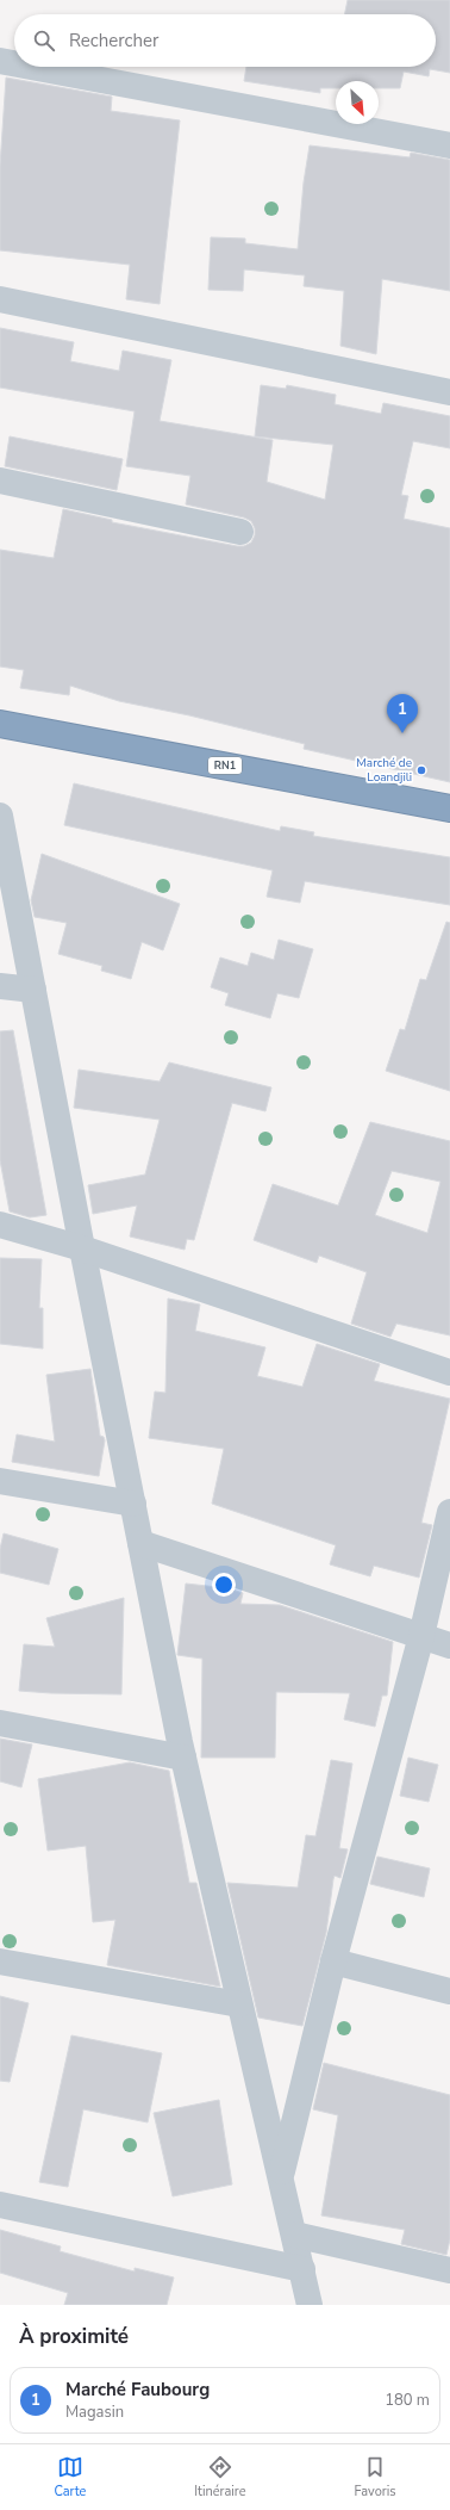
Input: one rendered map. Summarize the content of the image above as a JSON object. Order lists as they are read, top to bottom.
{
  "streets": {
    "highway": ["RN1"]
  },
  "places": ["Marché de Loandjili"],
  "north": "bottom right",
  "page": {
    "search": "Rechercher",
    "pins": "1",
    "heading": "À proximité",
    "list": [
      {
        "mark": "1",
        "name": "Marché Faubourg",
        "note": "Magasin",
        "value": "180 m"
      }
    ],
    "nav": ["Carte", "Itinéraire", "Favoris"]
  }
}
